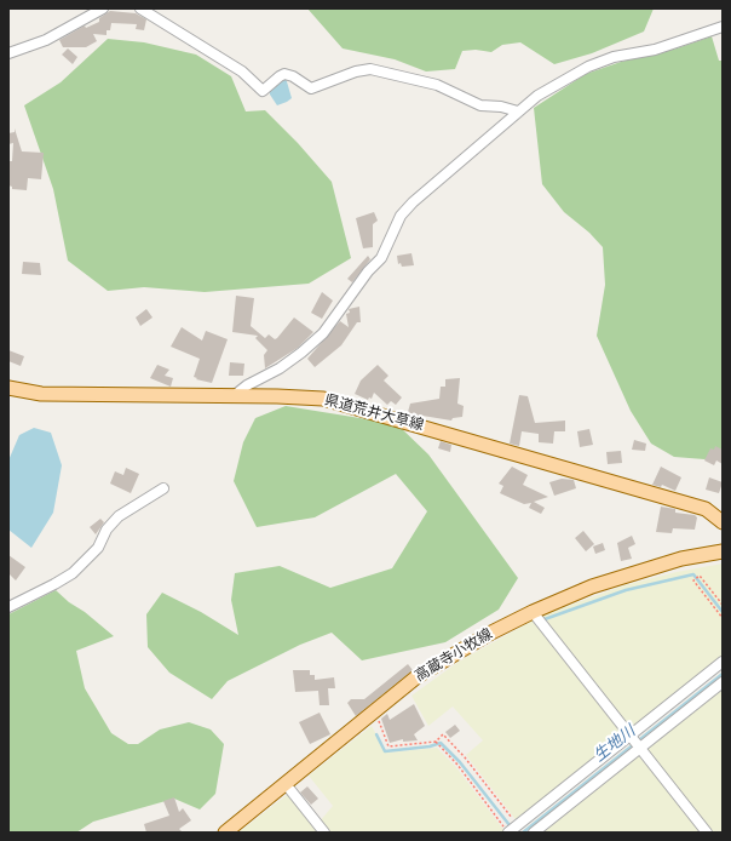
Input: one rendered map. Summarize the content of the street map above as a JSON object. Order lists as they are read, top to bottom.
{
  "streets": {
    "main road": ["県道荒井大草線", "高蔵寺小牧線"]
  },
  "water": ["生地川"]
}
